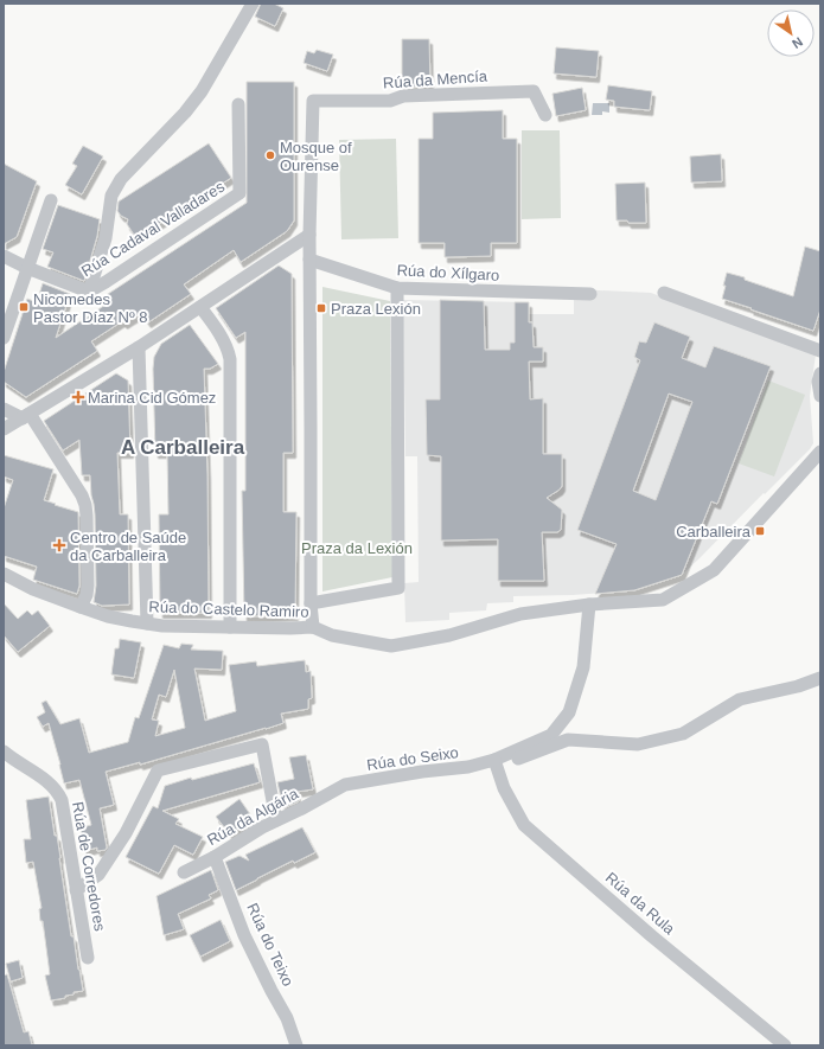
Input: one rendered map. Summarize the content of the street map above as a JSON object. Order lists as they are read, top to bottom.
{
  "streets": {
    "street": [
      "Rúa da Mencía",
      "Rúa Cadaval Valladares",
      "Rúa do Xílgaro",
      "Rúa do Castelo Ramiro",
      "Rúa do Seixo",
      "Rúa da Algária",
      "Rúa de Corredores",
      "Rúa da Rula",
      "Rúa do Teixo"
    ]
  },
  "crossings": [
    ["Rúa do Castelo Ramiro", "Rúa do Seixo"],
    ["Rúa do Seixo", "Rúa da Algária"],
    ["Rúa do Seixo", "Rúa da Rula"],
    ["Rúa da Algária", "Rúa do Teixo"]
  ],
  "districts": ["A Carballeira"],
  "parks": ["Praza da Lexión"],
  "places": {
    "other": ["Mosque of Ourense"],
    "transit": ["Nicomedes Pastor Díaz Nº 8", "Praza Lexión", "Carballeira"],
    "health": ["Marina Cid Gómez", "Centro de Saúde da Carballeira"]
  },
  "north": "bottom right"
}
